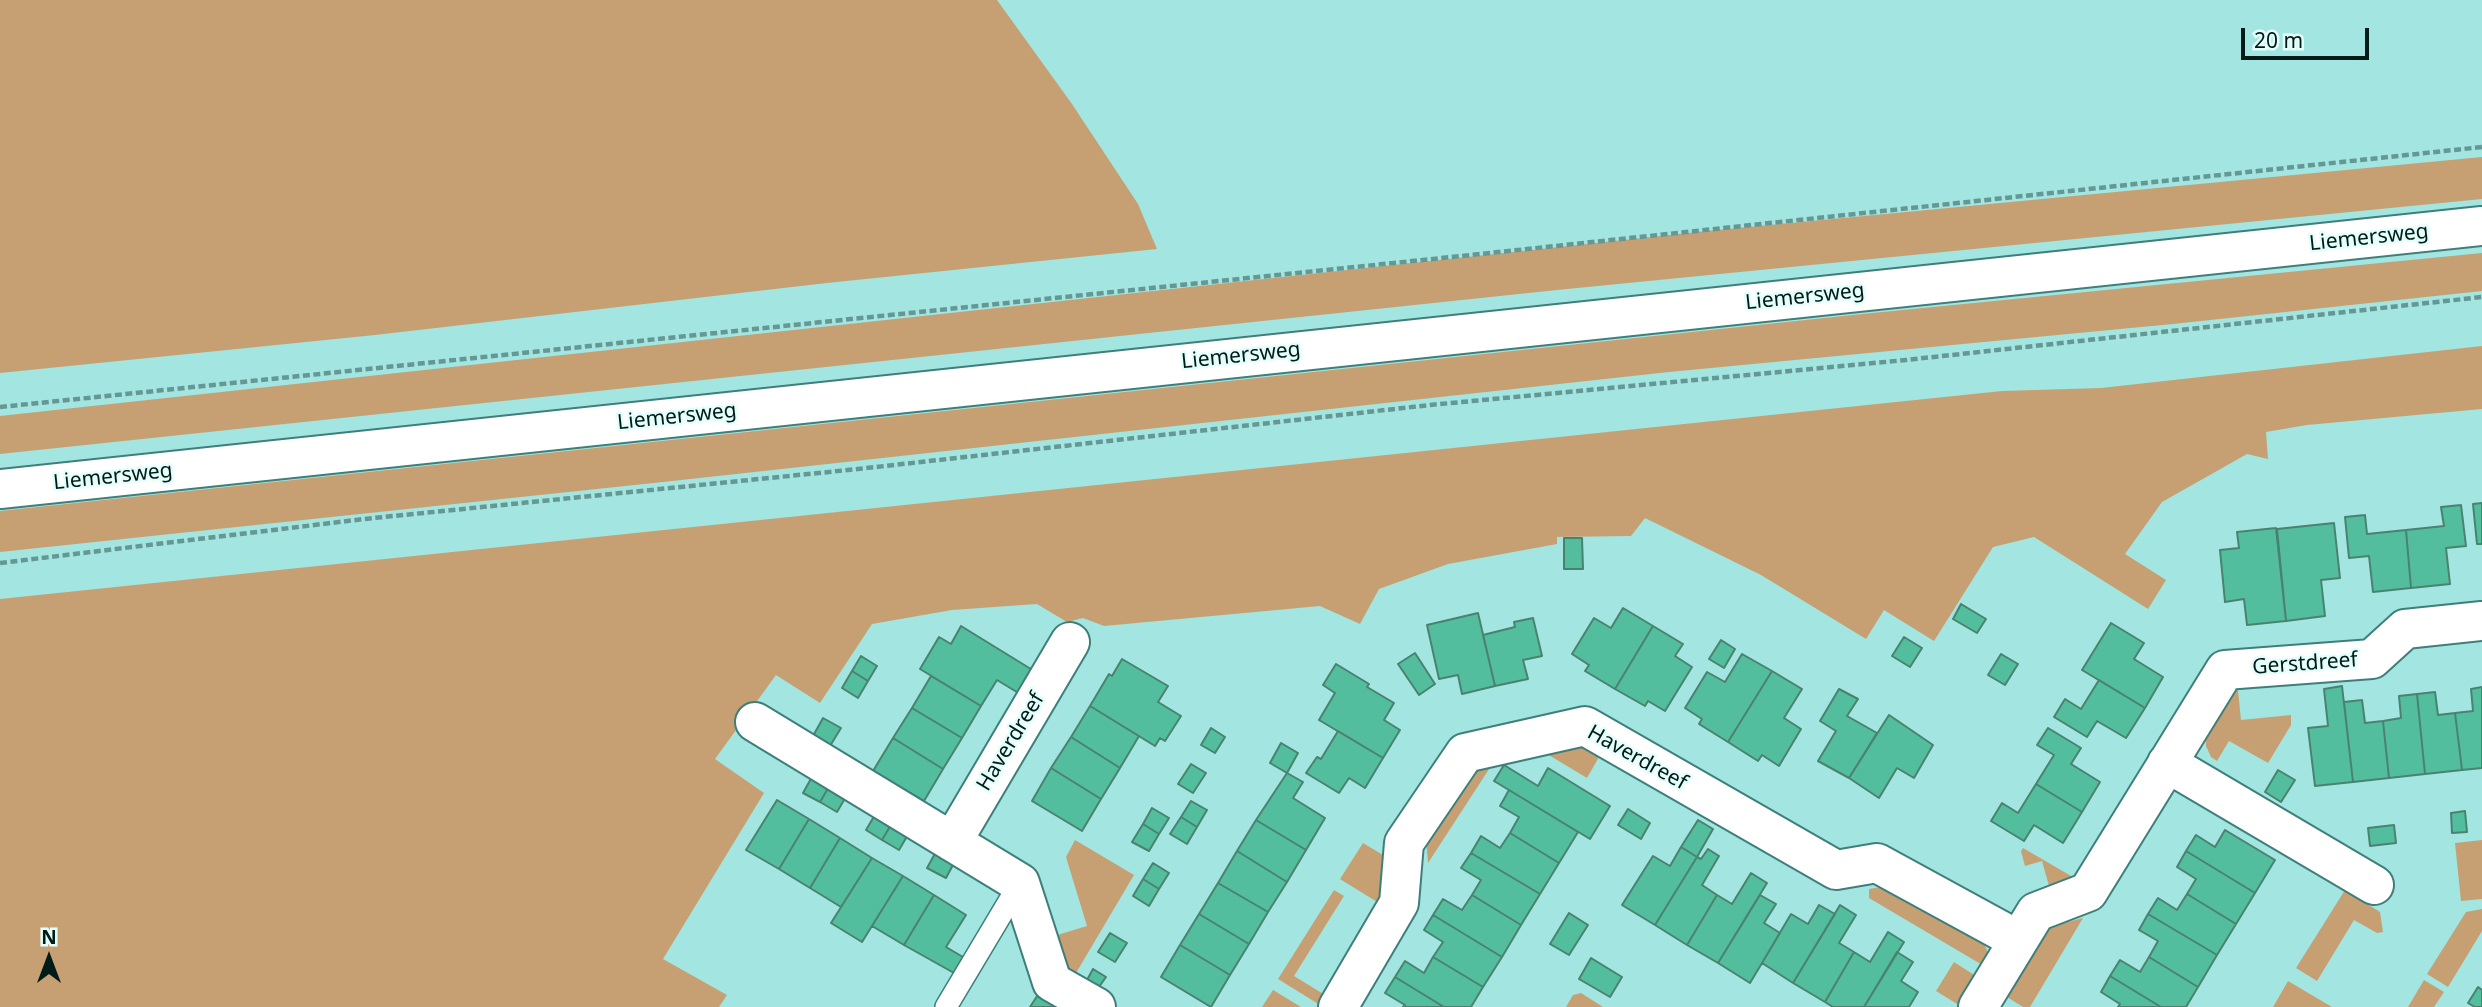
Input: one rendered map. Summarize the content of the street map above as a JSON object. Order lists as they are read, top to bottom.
{
  "streets": {
    "street": ["Liemersweg", "Gerstdreef", "Haverdreef"]
  },
  "crossings": [
    ["Gerstdreef", "Haverdreef"]
  ],
  "scale_bar": "20 m",
  "north": "top"
}
